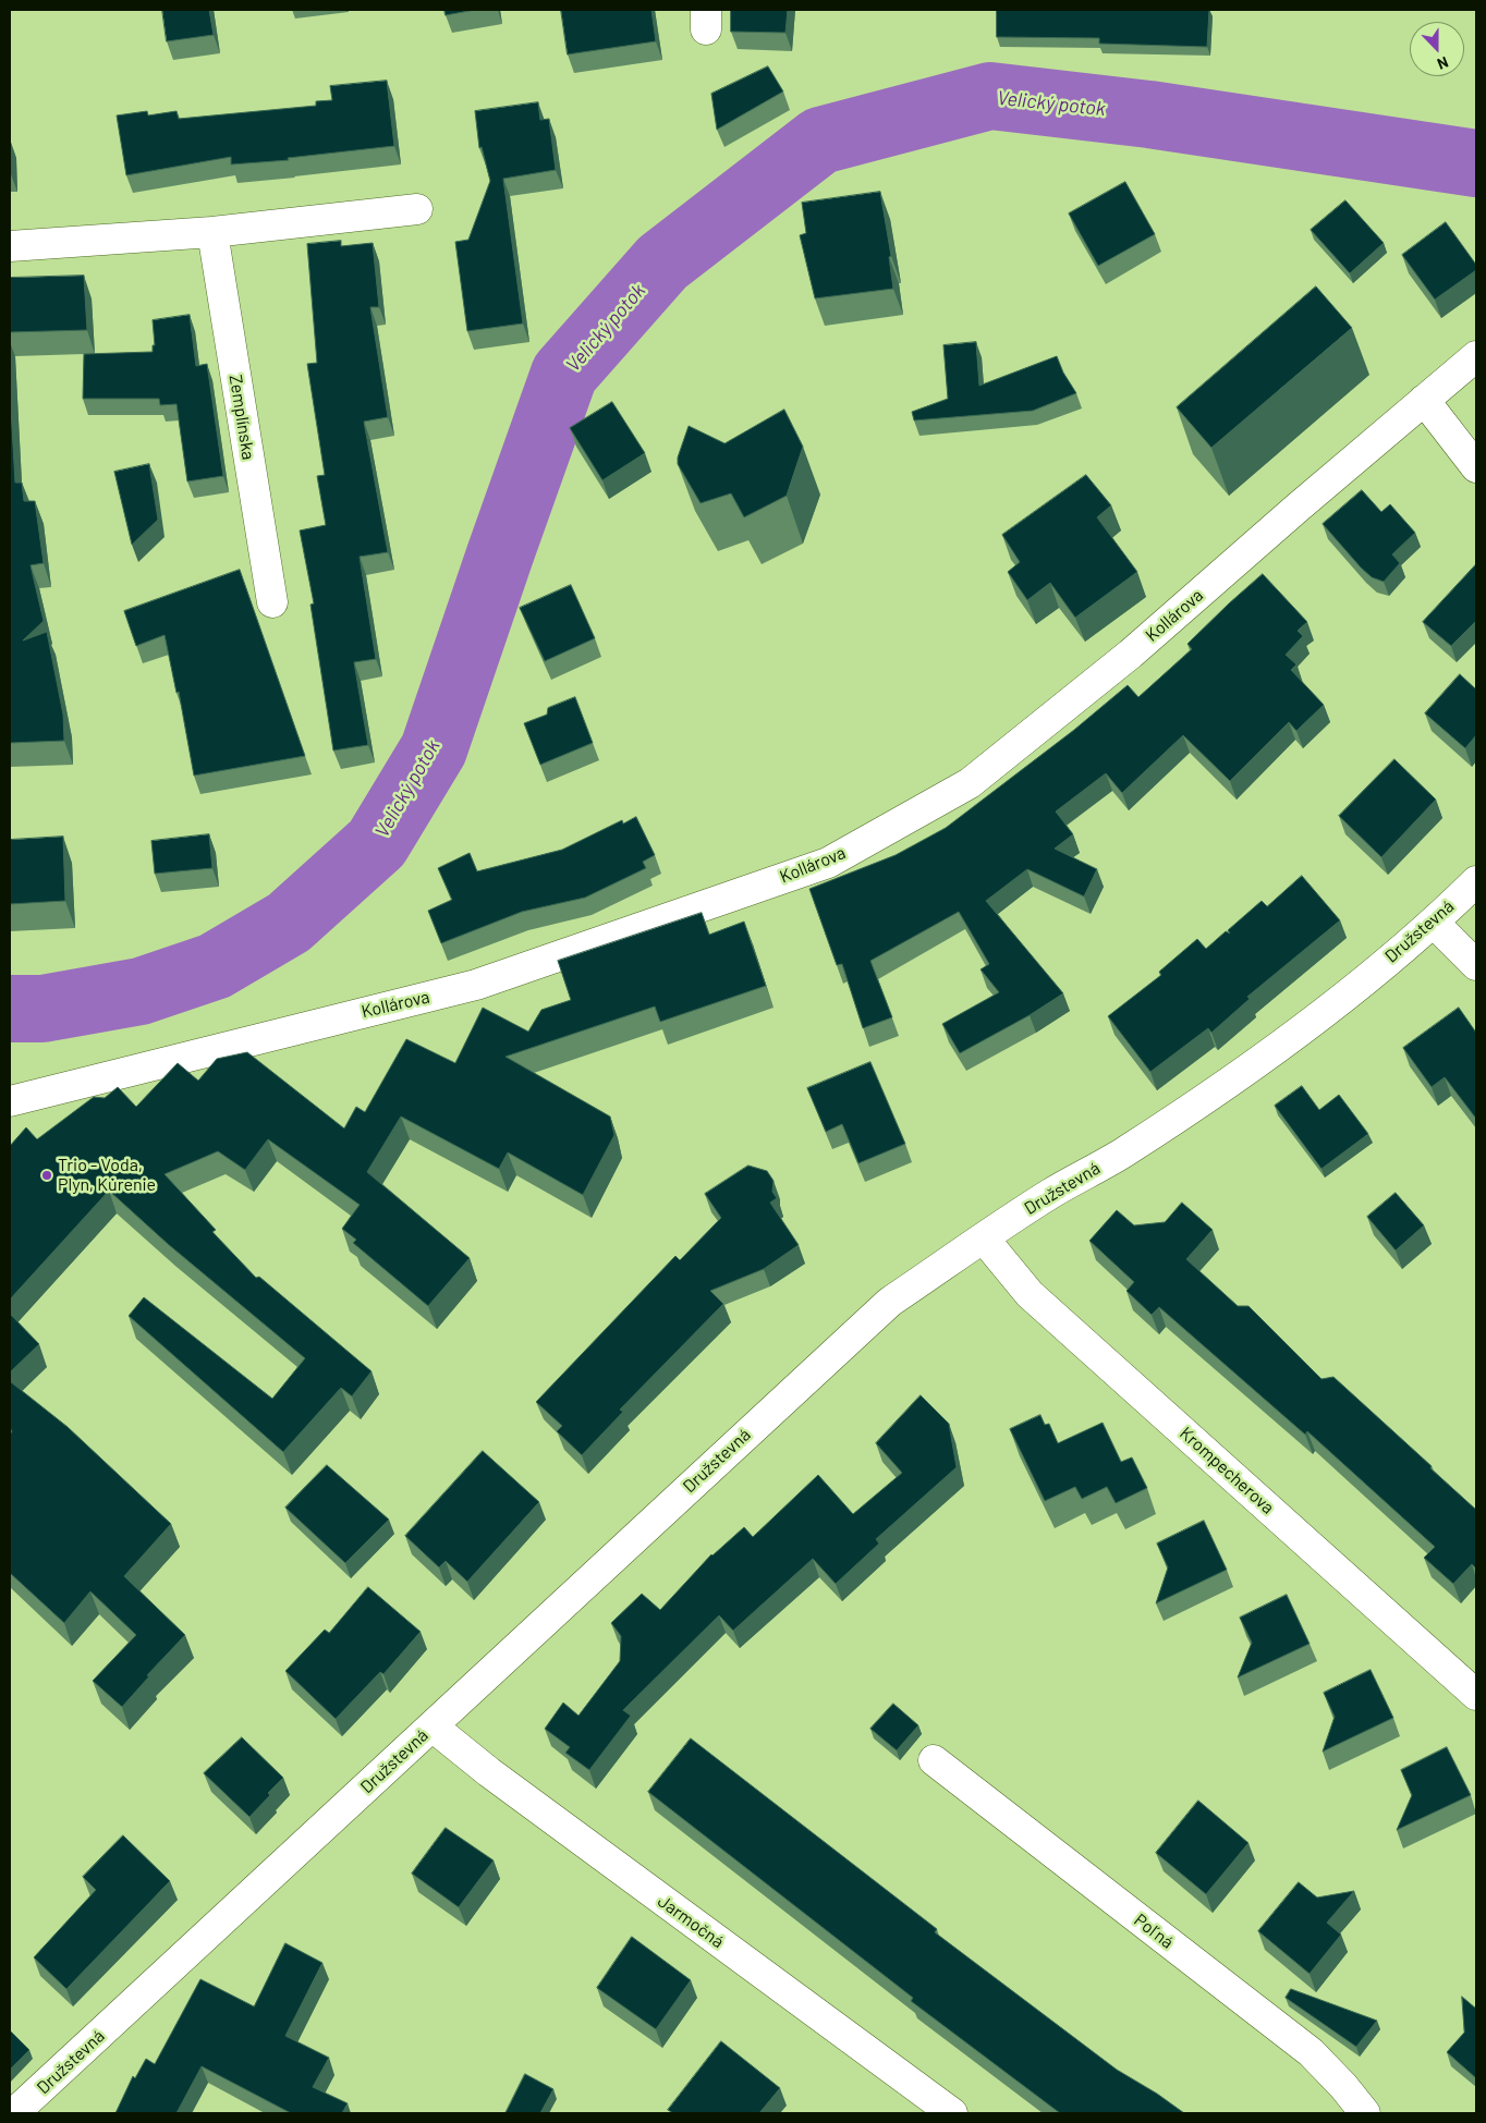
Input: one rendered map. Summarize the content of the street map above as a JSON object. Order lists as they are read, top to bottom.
{
  "streets": {
    "street": [
      "Zemplínska",
      "Kollárova",
      "Družstevná",
      "Krompecherova",
      "Jarmočná",
      "Poľná"
    ]
  },
  "crossings": [
    ["Družstevná", "Krompecherova"],
    ["Družstevná", "Jarmočná"]
  ],
  "water": ["Velický potok"],
  "places": ["Trio - Voda, Plyn, Kúrenie"],
  "north": "bottom"
}
